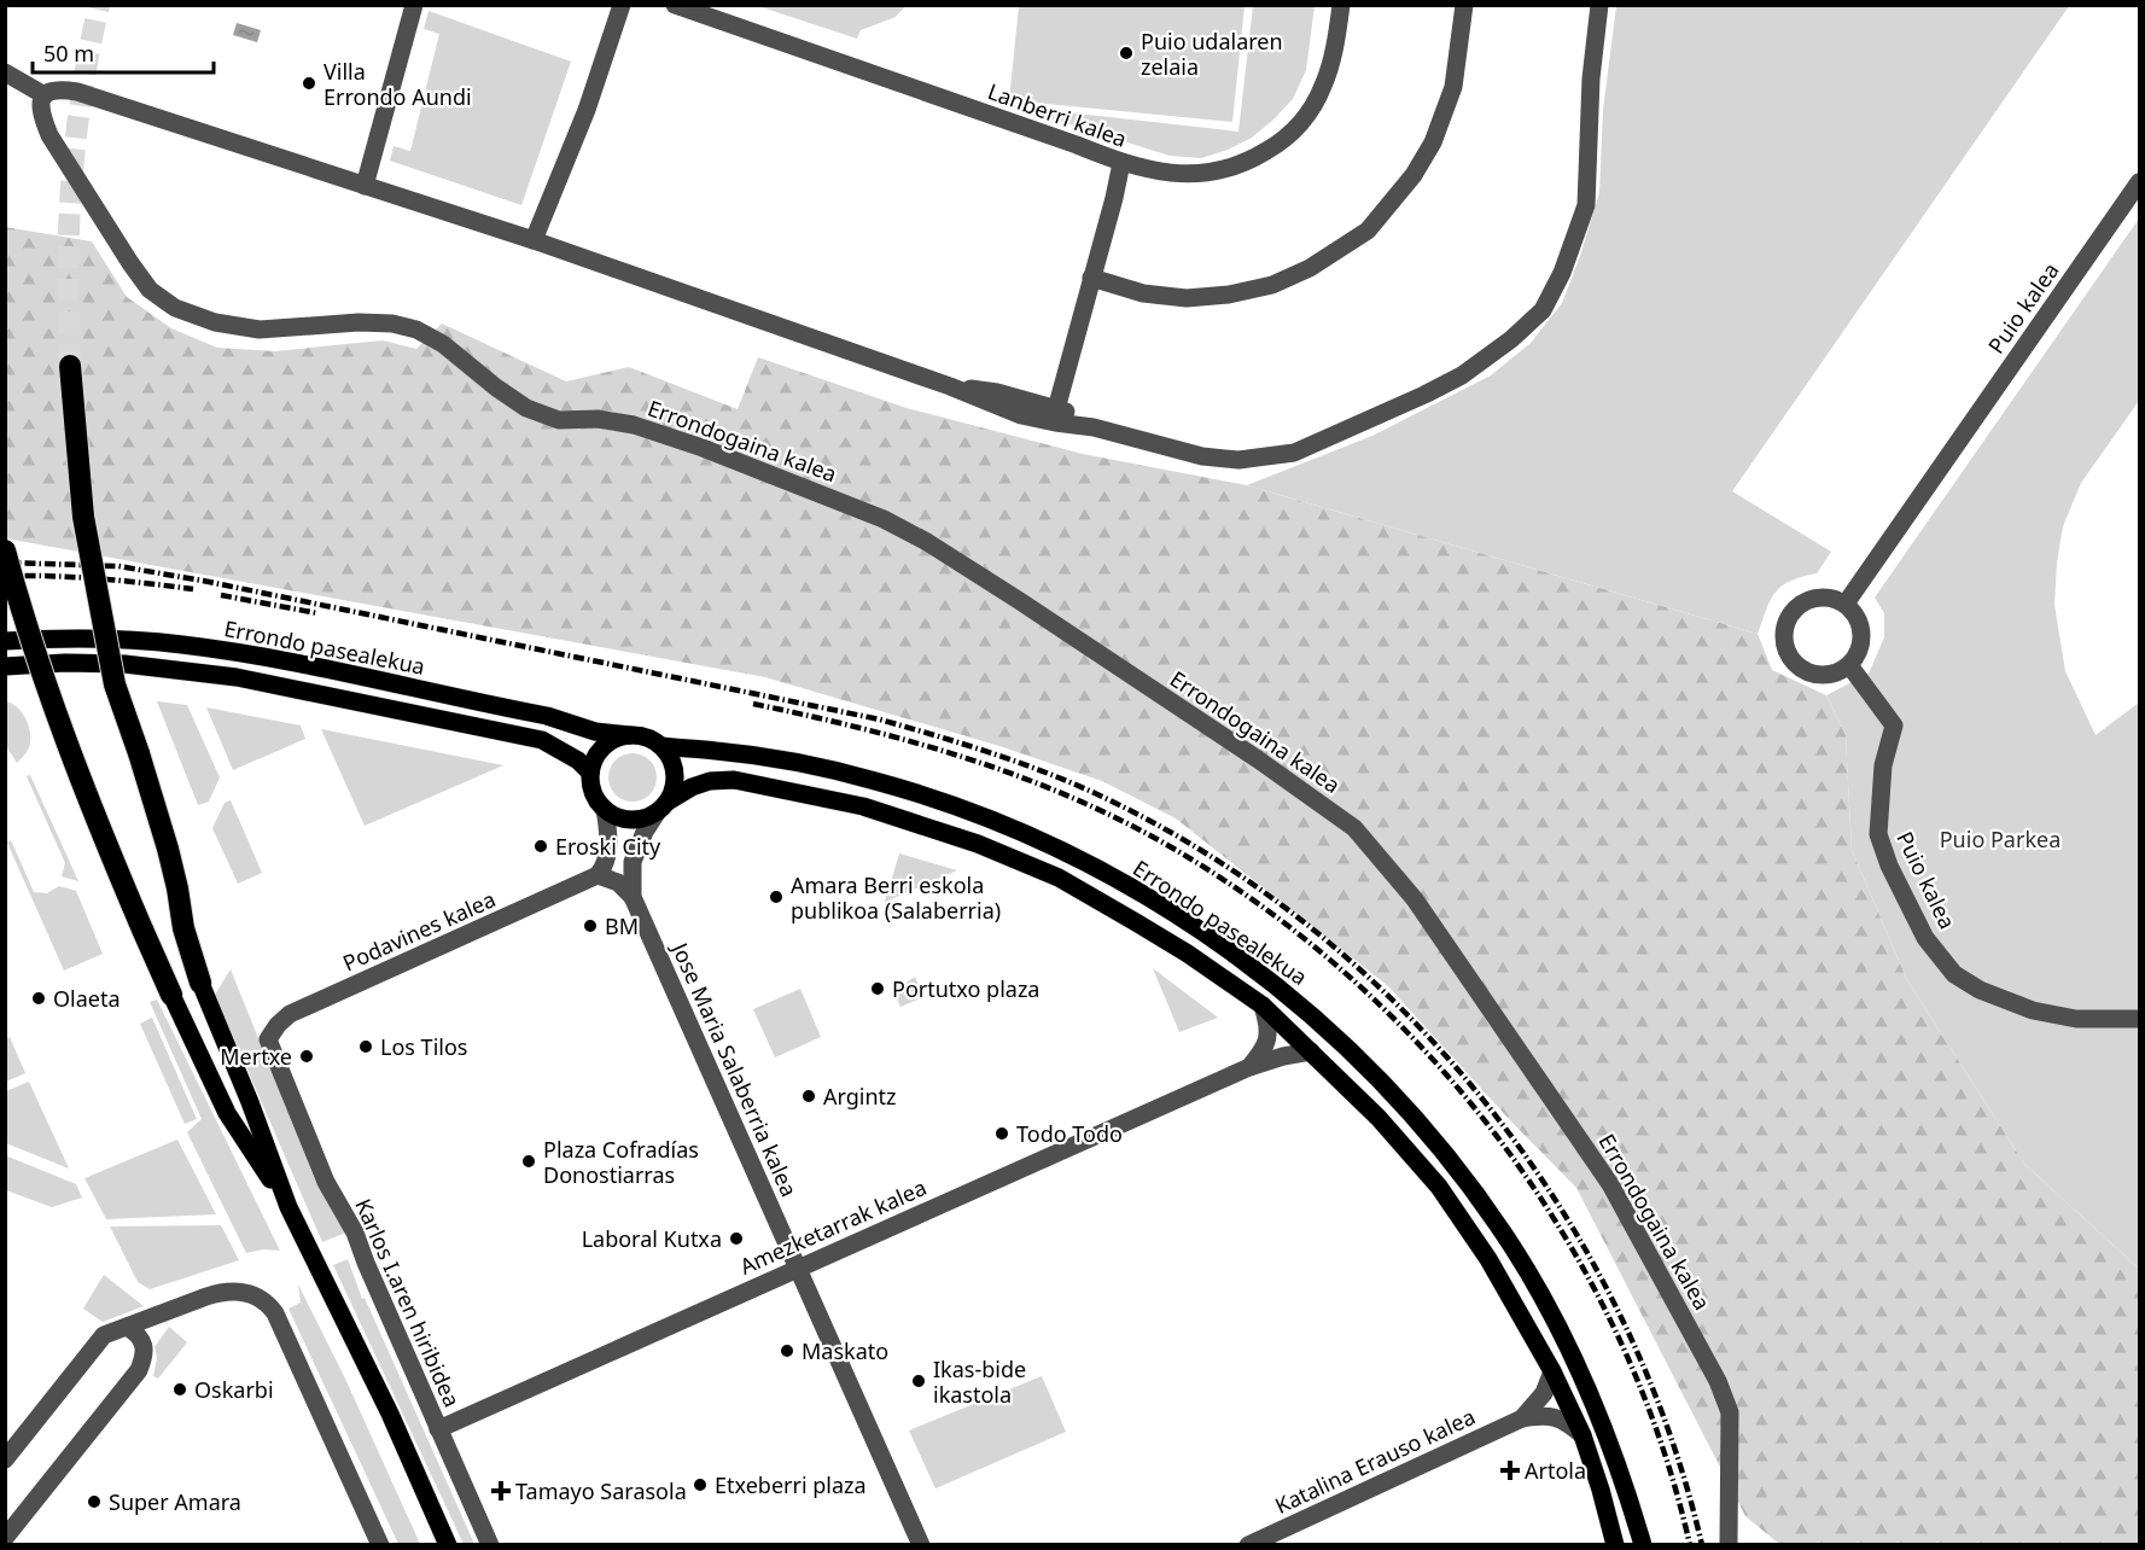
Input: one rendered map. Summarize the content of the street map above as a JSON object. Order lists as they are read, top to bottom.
{
  "streets": {
    "main road": ["Errondo pasealekua"],
    "street": [
      "Lanberri kalea",
      "Puio kalea",
      "Errondogaina kalea",
      "Podavines kalea",
      "Jose Maria Salaberria kalea",
      "Amezketarrak kalea",
      "Karlos I.aren hiribidea",
      "Katalina Erauso kalea"
    ]
  },
  "crossings": [
    ["Errondo pasealekua", "Jose Maria Salaberria kalea"],
    ["Errondo pasealekua", "Amezketarrak kalea"],
    ["Errondo pasealekua", "Katalina Erauso kalea"],
    ["Podavines kalea", "Karlos I.aren hiribidea"],
    ["Jose Maria Salaberria kalea", "Amezketarrak kalea"],
    ["Amezketarrak kalea", "Karlos I.aren hiribidea"]
  ],
  "parks": ["Puio Parkea"],
  "places": {
    "other": [
      "Puio udalaren zelaia",
      "Villa Errondo Aundi",
      "Eroski City",
      "Amara Berri eskola publikoa (Salaberria)",
      "BM",
      "Portutxo plaza",
      "Olaeta",
      "Los Tilos",
      "Mertxe",
      "Argintz",
      "Todo Todo",
      "Plaza Cofradías Donostiarras",
      "Laboral Kutxa",
      "Maskato",
      "Ikas-bide ikastola",
      "Oskarbi",
      "Etxeberri plaza",
      "Super Amara"
    ],
    "health": ["Artola", "Tamayo Sarasola"]
  },
  "scale_bar": "50 m"
}
